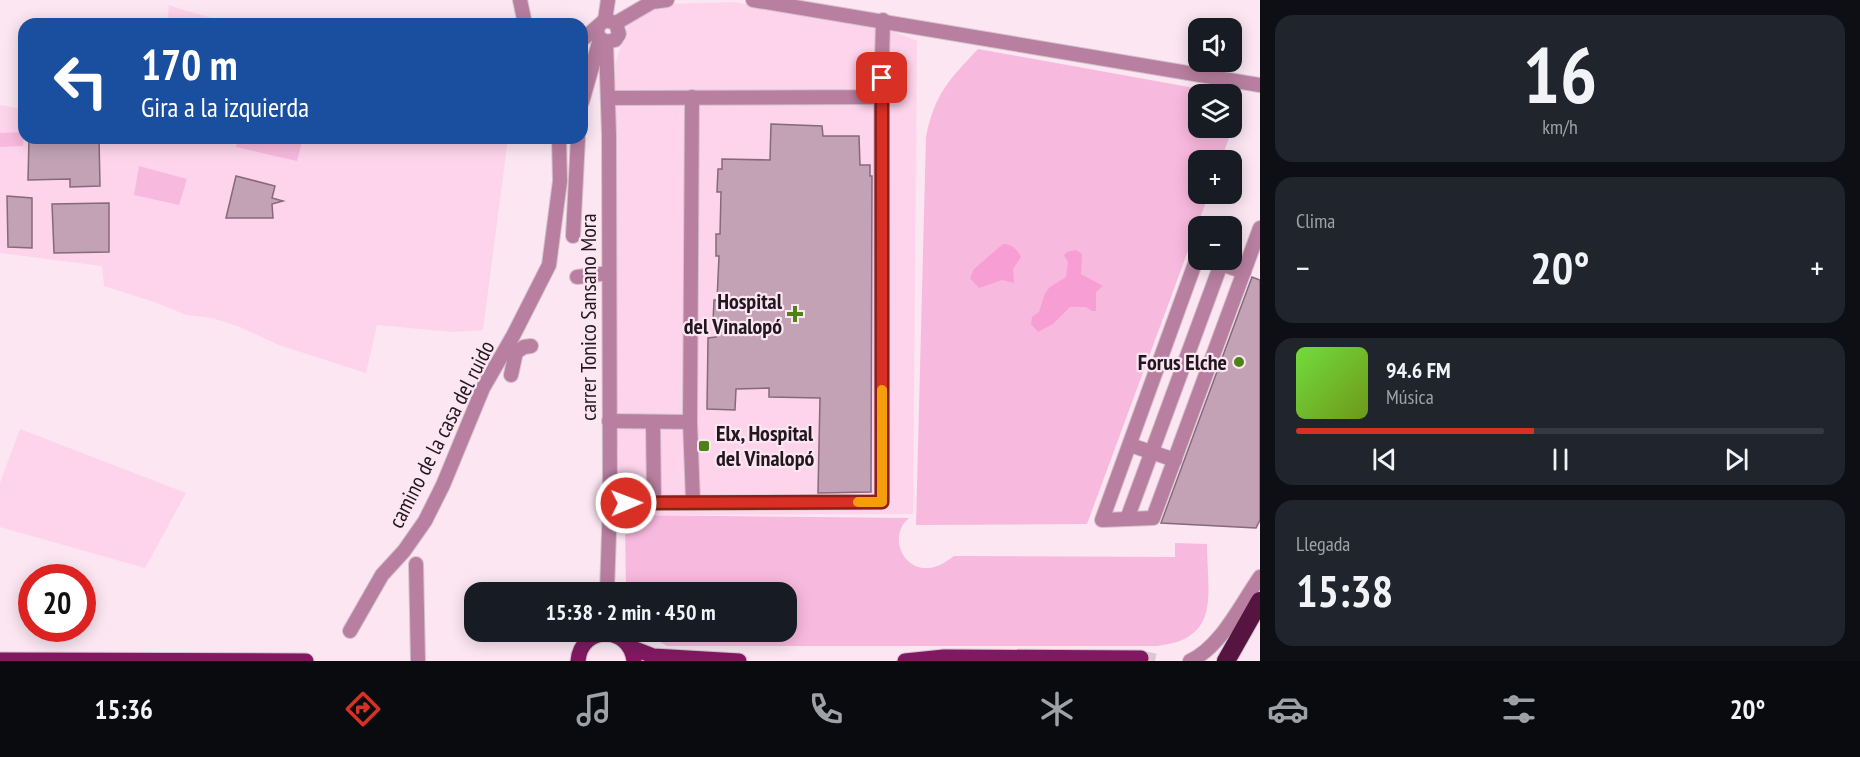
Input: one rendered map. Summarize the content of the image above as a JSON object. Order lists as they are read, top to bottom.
{
  "streets": {
    "street": ["carrer Tonico Sansano Mora", "camino de la casa del ruido"]
  },
  "places": {
    "health": ["Hospital del Vinalopó"],
    "other": ["Forus Elche"],
    "transit": ["Elx, Hospital del Vinalopó"]
  },
  "page": {
    "tile": [
      ["16", "km/h"],
      "Clima",
      ["Llegada", "15:38"]
    ],
    "map_buttons": ["+", "−"],
    "turn": ["170 m", "Gira a la izquierda"],
    "heat": ["−", "20°", "+"],
    "song": ["94.6 FM", "Música"],
    "limit": "20",
    "trip": "15:38 · 2 min · 450 m",
    "tabs": ["15:36", "20°"]
  }
}
